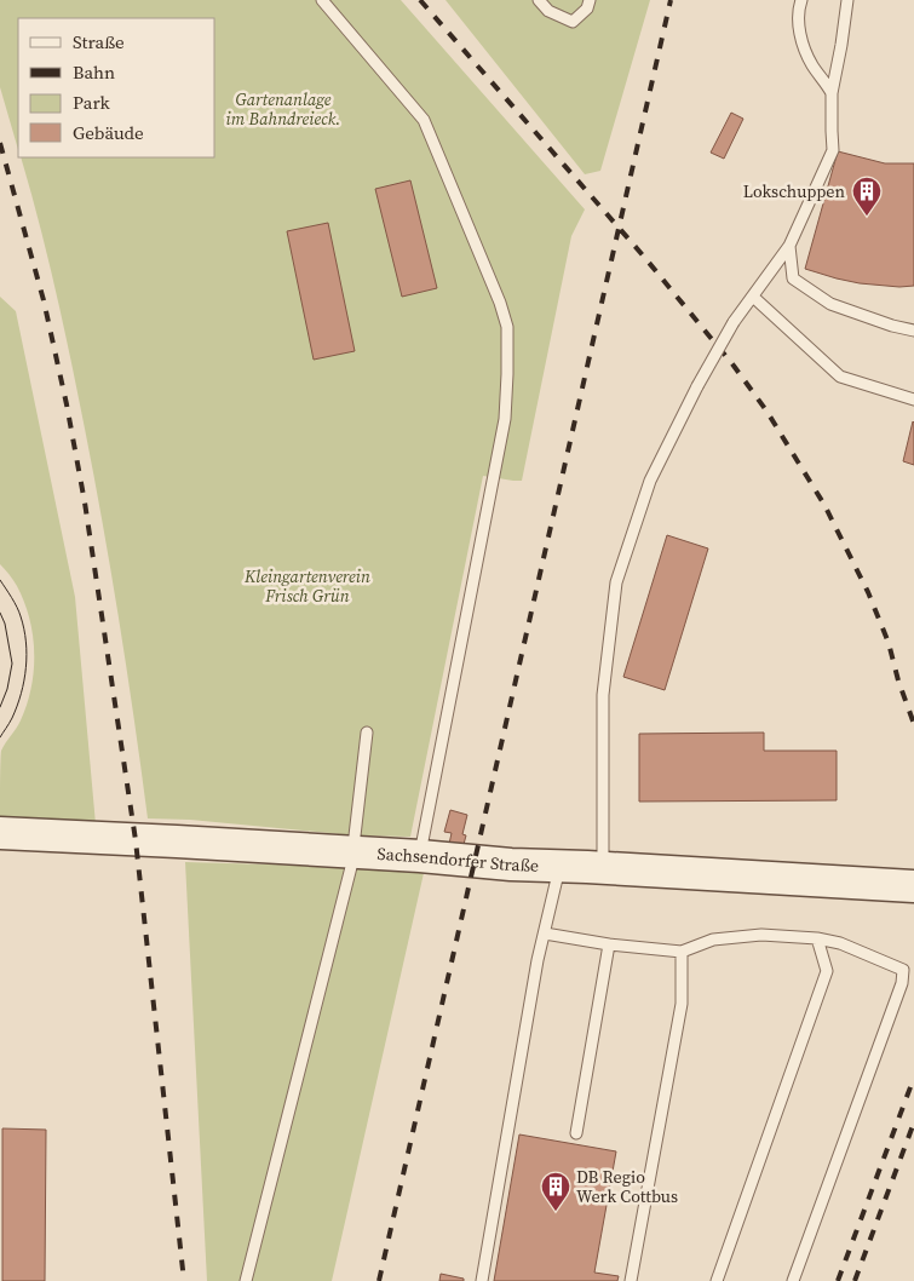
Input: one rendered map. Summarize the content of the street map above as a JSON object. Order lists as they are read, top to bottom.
{
  "streets": {
    "street": ["Sachsendorfer Straße"]
  },
  "parks": ["Gartenanlage im Bahndreieck.", "Kleingartenverein Frisch Grün"],
  "places": {
    "building": ["Lokschuppen", "DB Regio Werk Cottbus"]
  },
  "legend": [
    "Straße",
    "Bahn",
    "Park",
    "Gebäude"
  ]
}
